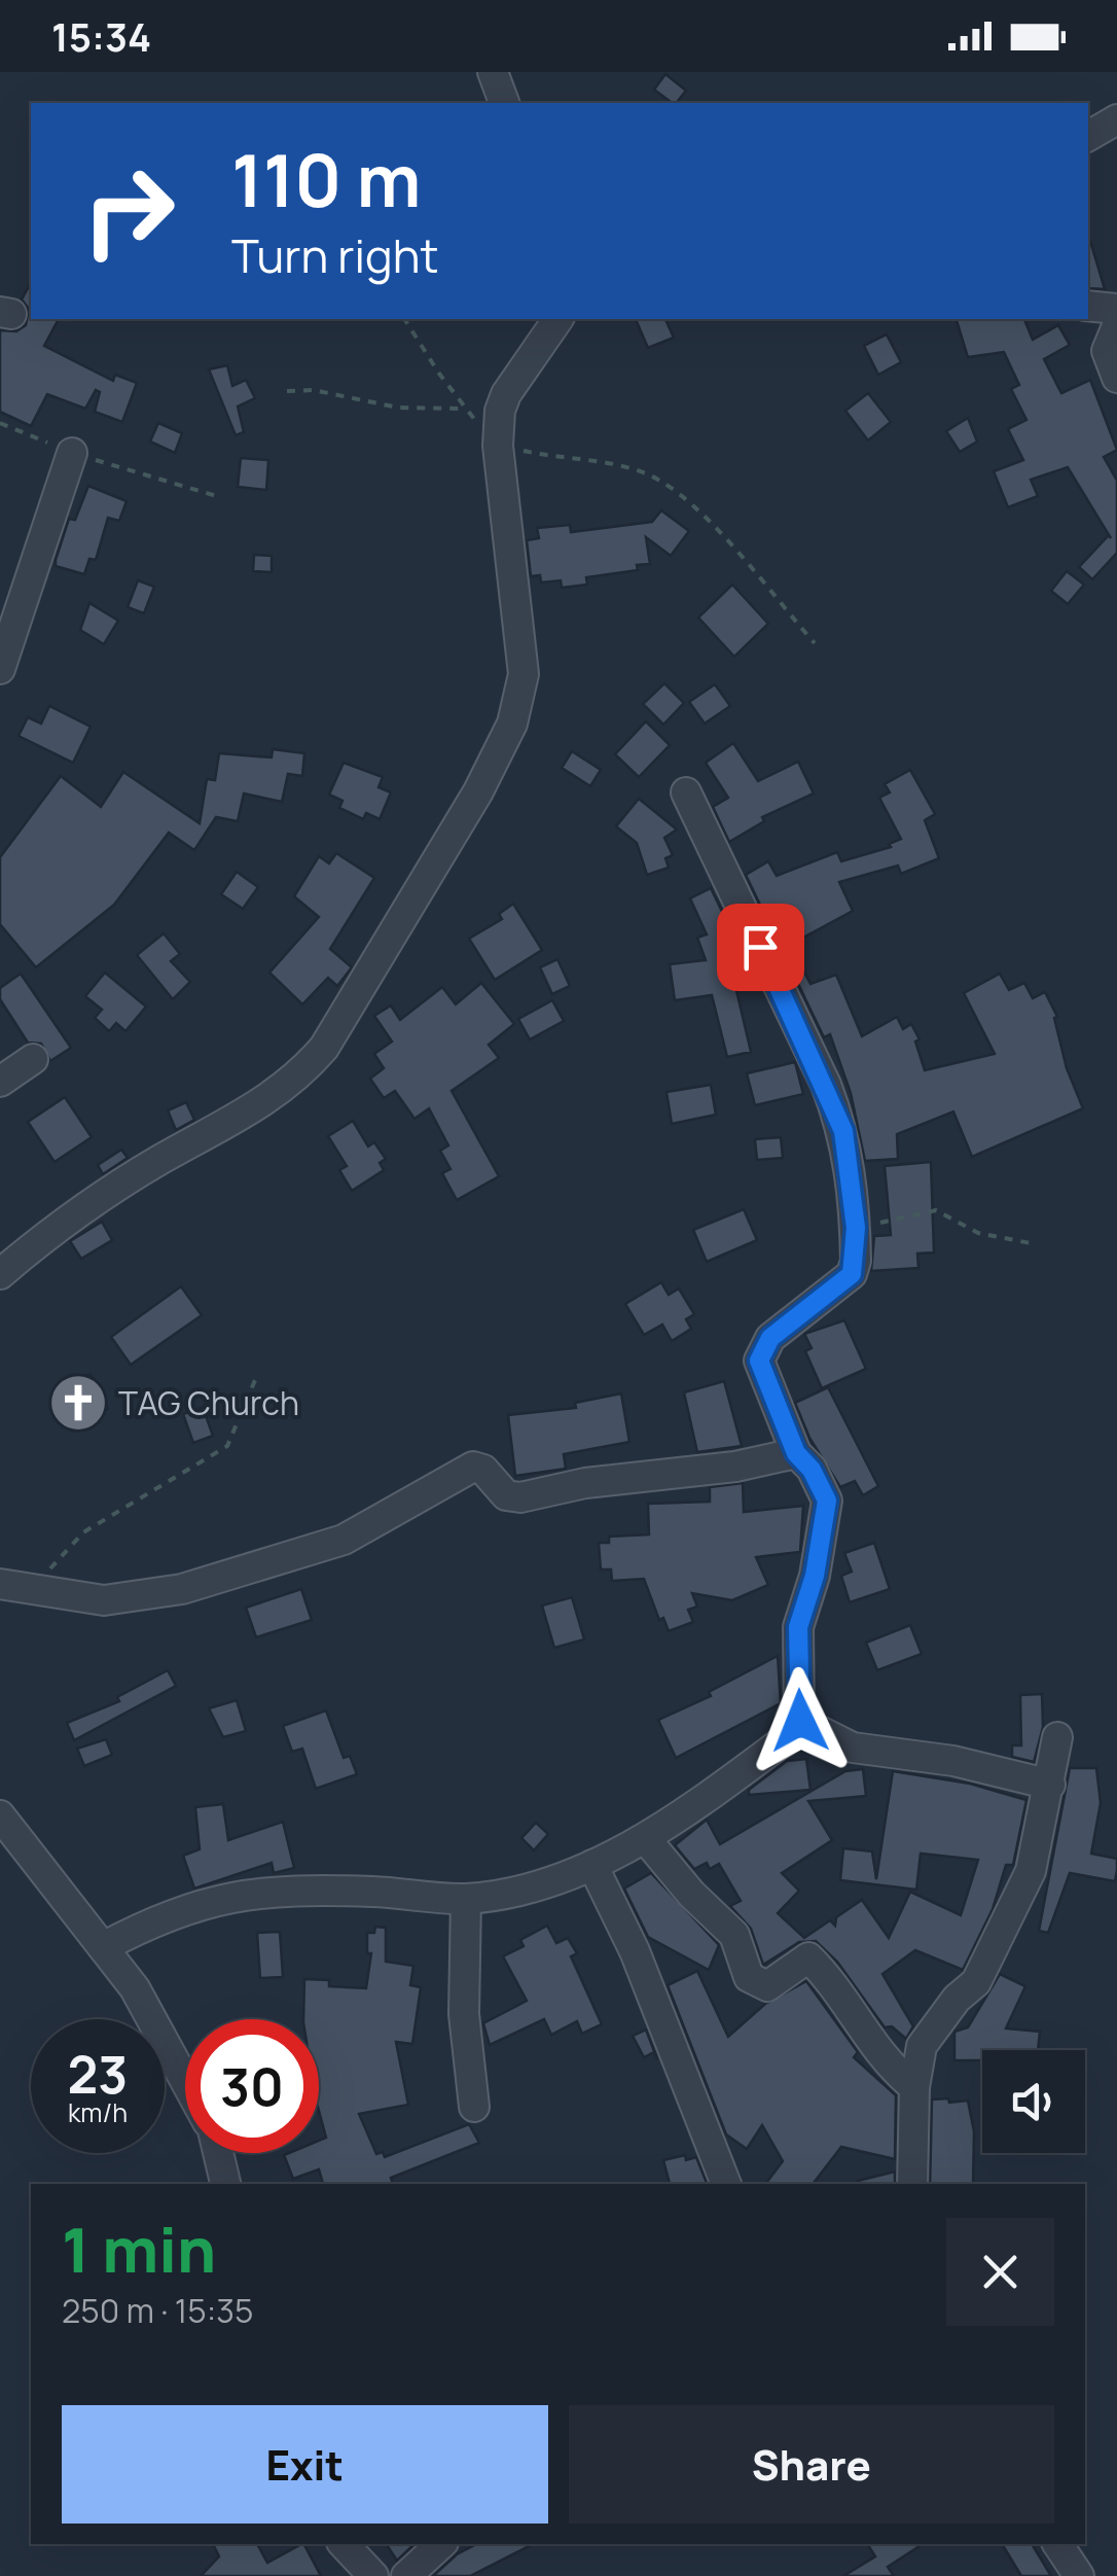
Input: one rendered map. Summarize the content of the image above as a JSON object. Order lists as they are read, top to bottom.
{
  "places": {
    "church": ["TAG Church"]
  },
  "page": {
    "status": "15:34",
    "turn": ["110 m", "Turn right"],
    "speed": "23 km/h",
    "limit": "30",
    "heading": ["1 min", "250 m · 15:35"],
    "buttons": ["Exit", "Share"]
  }
}
